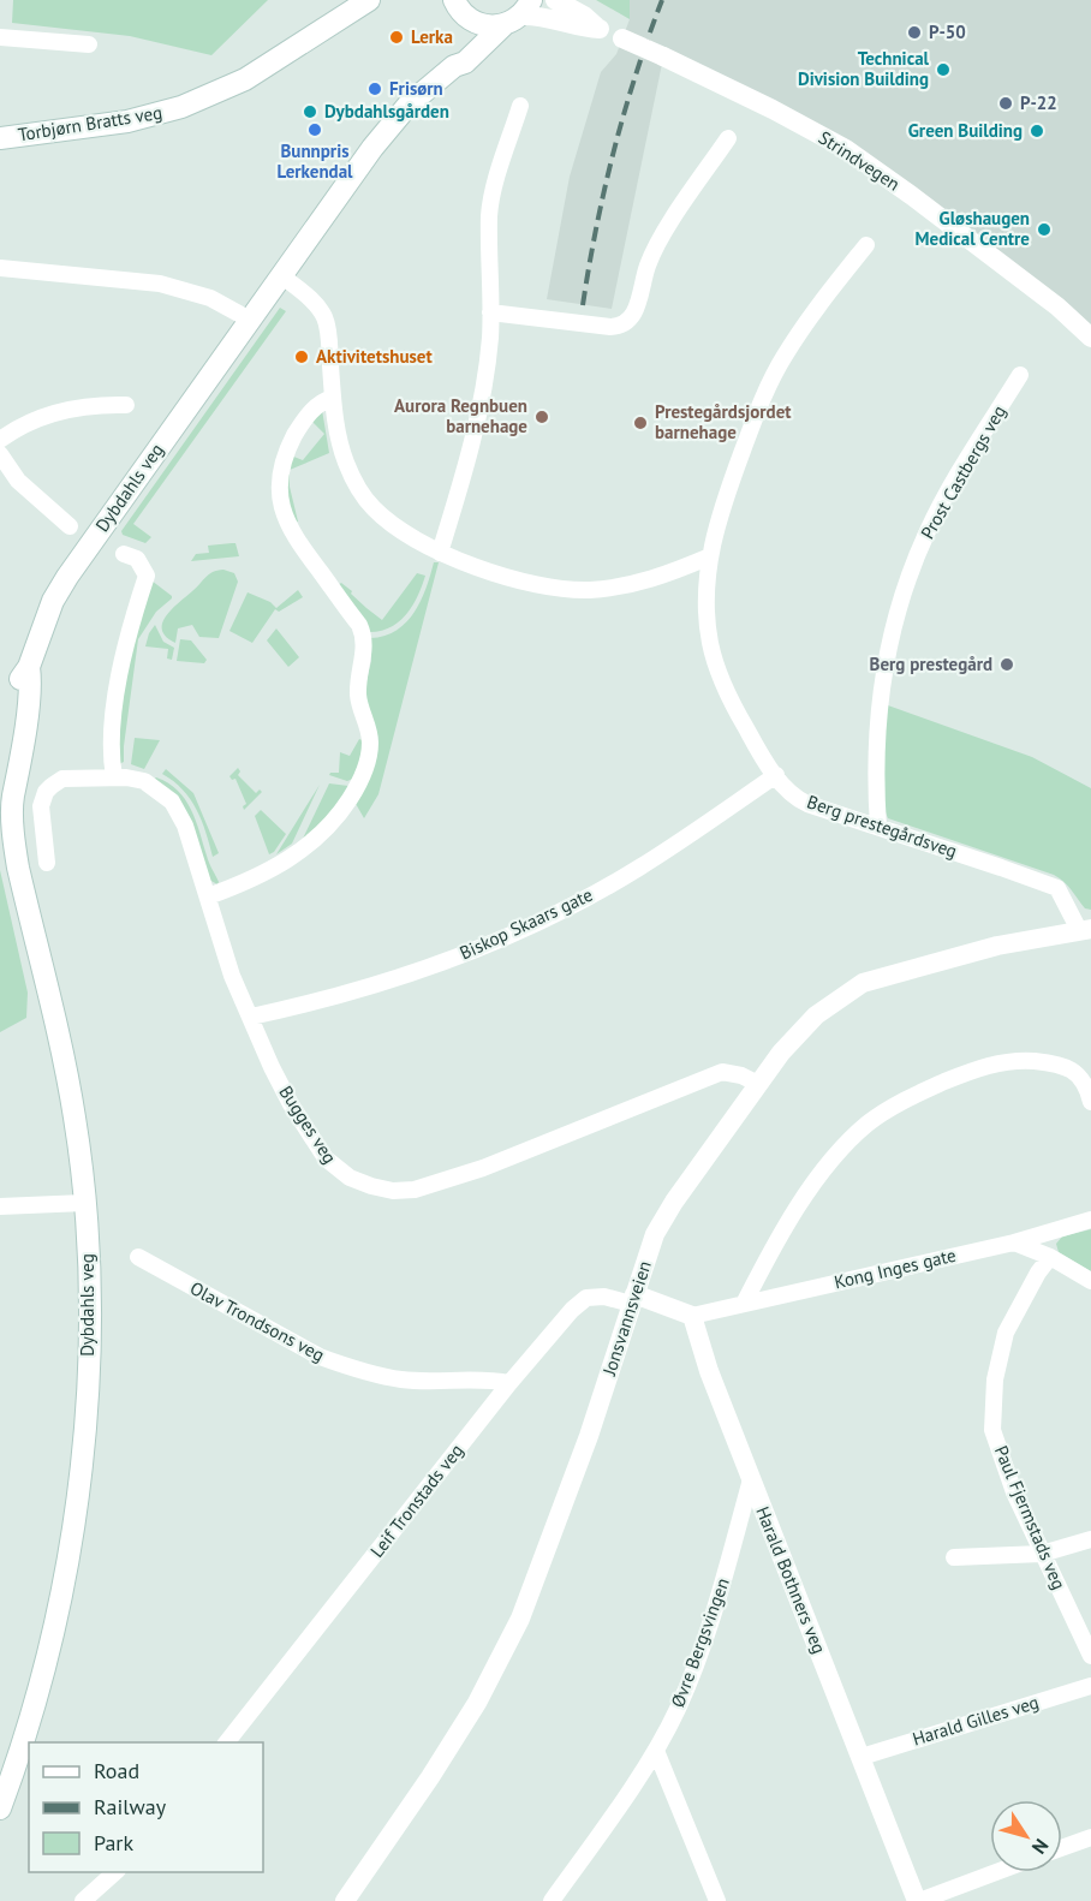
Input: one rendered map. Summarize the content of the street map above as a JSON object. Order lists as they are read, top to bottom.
{
  "streets": {
    "main road": ["Torbjørn Bratts veg", "Dybdahls veg"],
    "street": [
      "Strindvegen",
      "Prost Castbergs veg",
      "Berg prestegårdsveg",
      "Biskop Skaars gate",
      "Bugges veg",
      "Kong Inges gate",
      "Jonsvannsveien",
      "Olav Trondsons veg",
      "Leif Tronstads veg",
      "Paul Fjermstads veg",
      "Harald Bothners veg",
      "Øvre Bergsvingen",
      "Harald Gilles veg"
    ]
  },
  "crossings": [
    ["Strindvegen", "Dybdahls veg"],
    ["Prost Castbergs veg", "Berg prestegårdsveg"],
    ["Berg prestegårdsveg", "Biskop Skaars gate"],
    ["Berg prestegårdsveg", "Jonsvannsveien"],
    ["Biskop Skaars gate", "Bugges veg"],
    ["Bugges veg", "Jonsvannsveien"],
    ["Kong Inges gate", "Harald Bothners veg"],
    ["Jonsvannsveien", "Leif Tronstads veg"],
    ["Olav Trondsons veg", "Leif Tronstads veg"],
    ["Harald Bothners veg", "Øvre Bergsvingen"],
    ["Harald Bothners veg", "Harald Gilles veg"]
  ],
  "places": [
    "P-50",
    "Lerka",
    "Technical Division Building",
    "Frisørn",
    "P-22",
    "Dybdahlsgården",
    "Bunnpris Lerkendal",
    "Green Building",
    "Gløshaugen Medical Centre",
    "Aktivitetshuset",
    "Aurora Regnbuen barnehage",
    "Prestegårdsjordet barnehage",
    "Berg prestegård"
  ],
  "legend": ["Road", "Railway", "Park"],
  "north": "bottom right"
}
